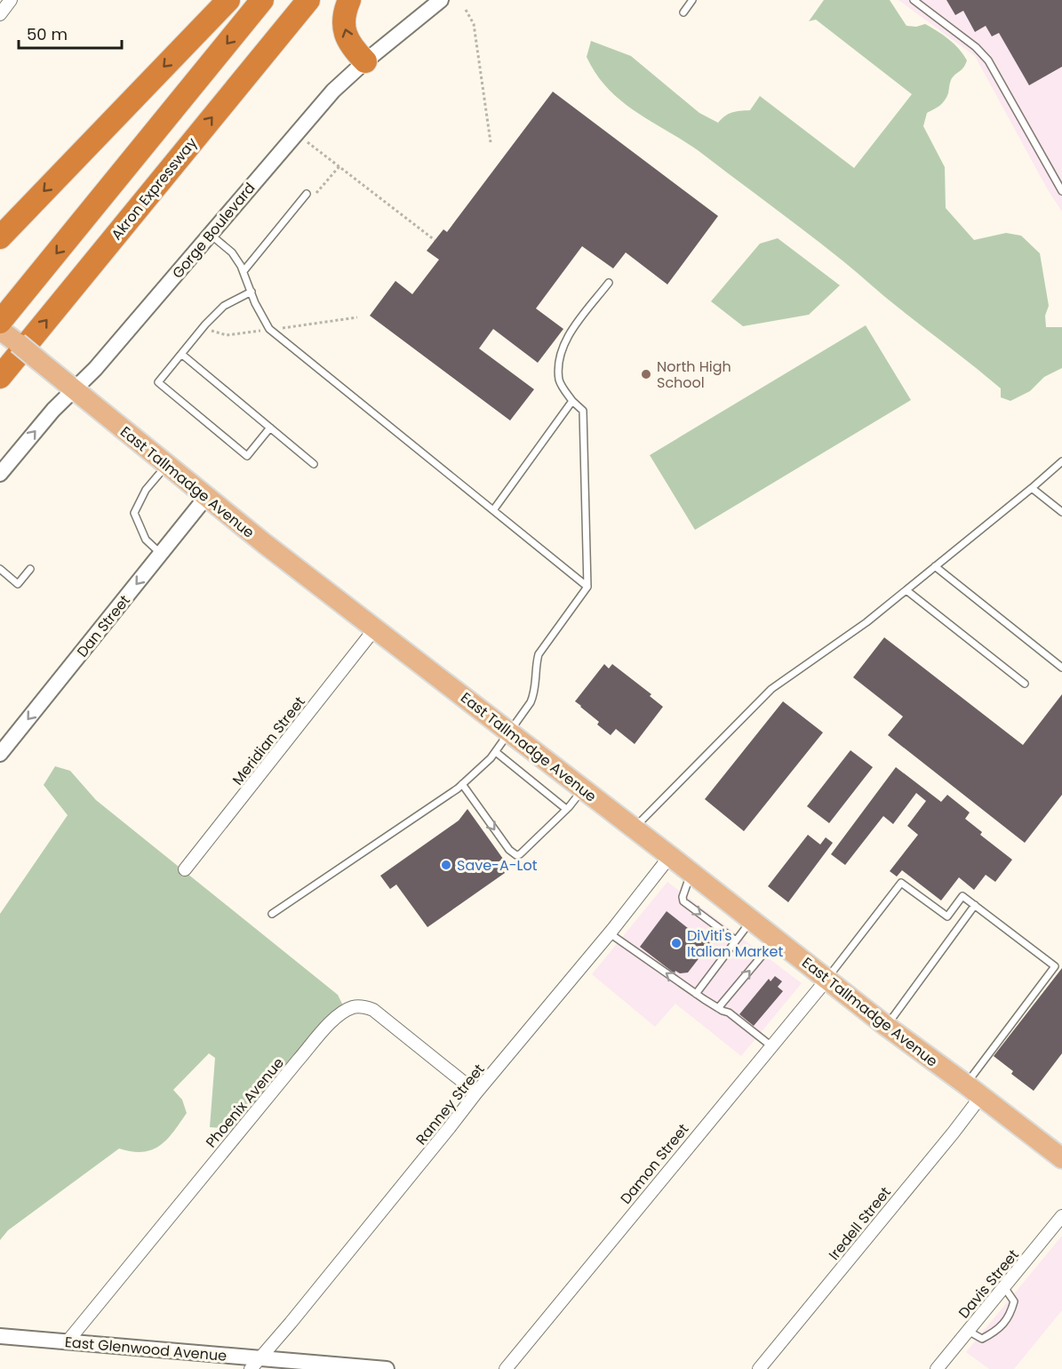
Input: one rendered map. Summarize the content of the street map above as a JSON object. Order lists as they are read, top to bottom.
{
  "streets": {
    "highway": ["Akron Expressway"],
    "main road": ["East Tallmadge Avenue"],
    "street": [
      "Gorge Boulevard",
      "Dan Street",
      "Meridian Street",
      "Phoenix Avenue",
      "Ranney Street",
      "Damon Street",
      "Iredell Street",
      "Davis Street",
      "East Glenwood Avenue"
    ]
  },
  "crossings": [
    ["Gorge Boulevard", "East Tallmadge Avenue"],
    ["East Tallmadge Avenue", "Dan Street"],
    ["East Tallmadge Avenue", "Meridian Street"],
    ["East Tallmadge Avenue", "Ranney Street"],
    ["East Tallmadge Avenue", "Damon Street"],
    ["East Tallmadge Avenue", "Iredell Street"],
    ["Phoenix Avenue", "Ranney Street"],
    ["Phoenix Avenue", "East Glenwood Avenue"],
    ["Ranney Street", "East Glenwood Avenue"]
  ],
  "one_way": ["Dan Street"],
  "places": ["North High School", "Save-A-Lot", "DiViti's Italian Market"],
  "scale_bar": "50 m"
}
